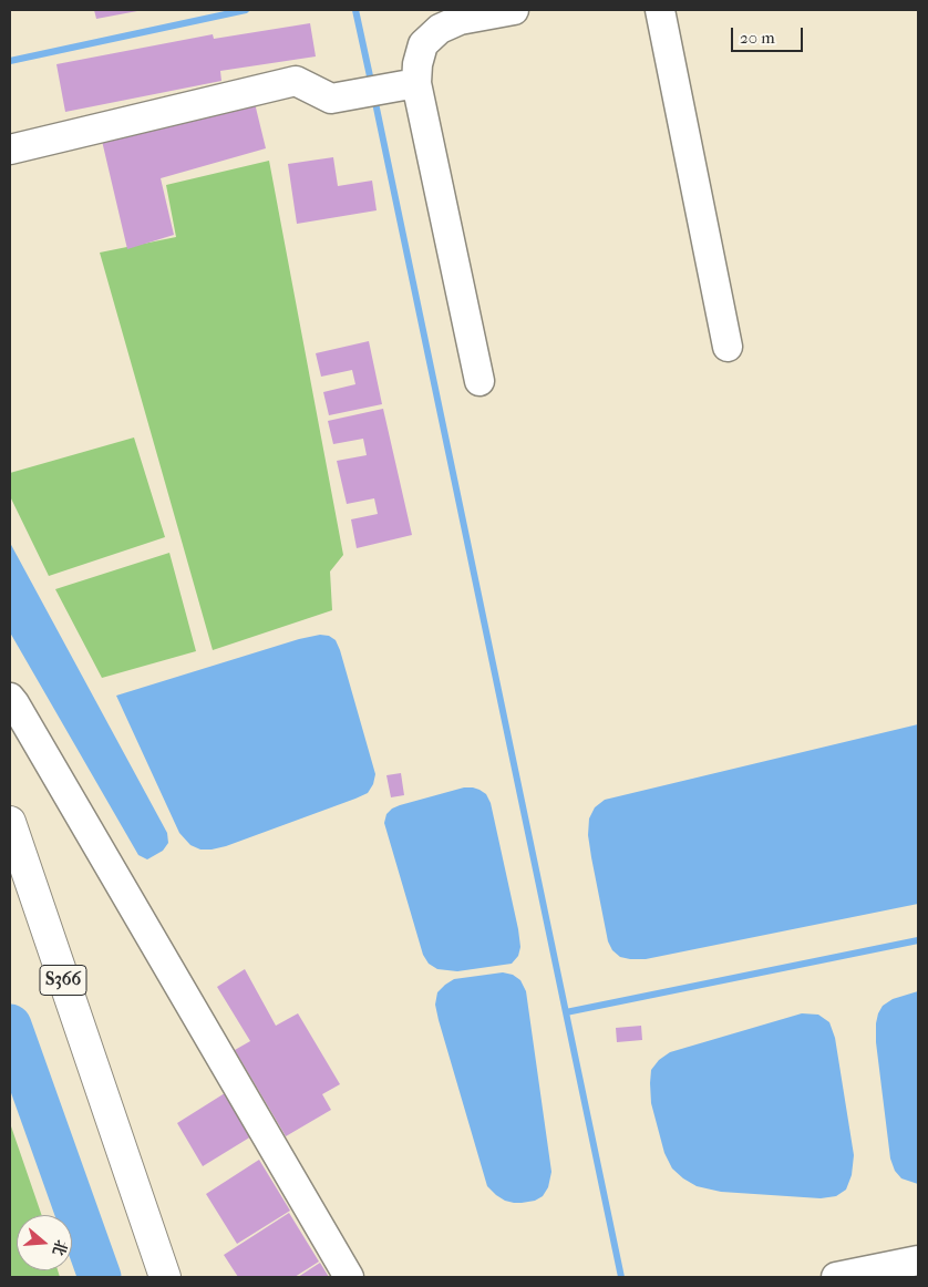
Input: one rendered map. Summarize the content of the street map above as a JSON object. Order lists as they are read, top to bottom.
{
  "streets": {
    "main road": ["S366"]
  },
  "scale_bar": "20 m",
  "north": "right"
}
